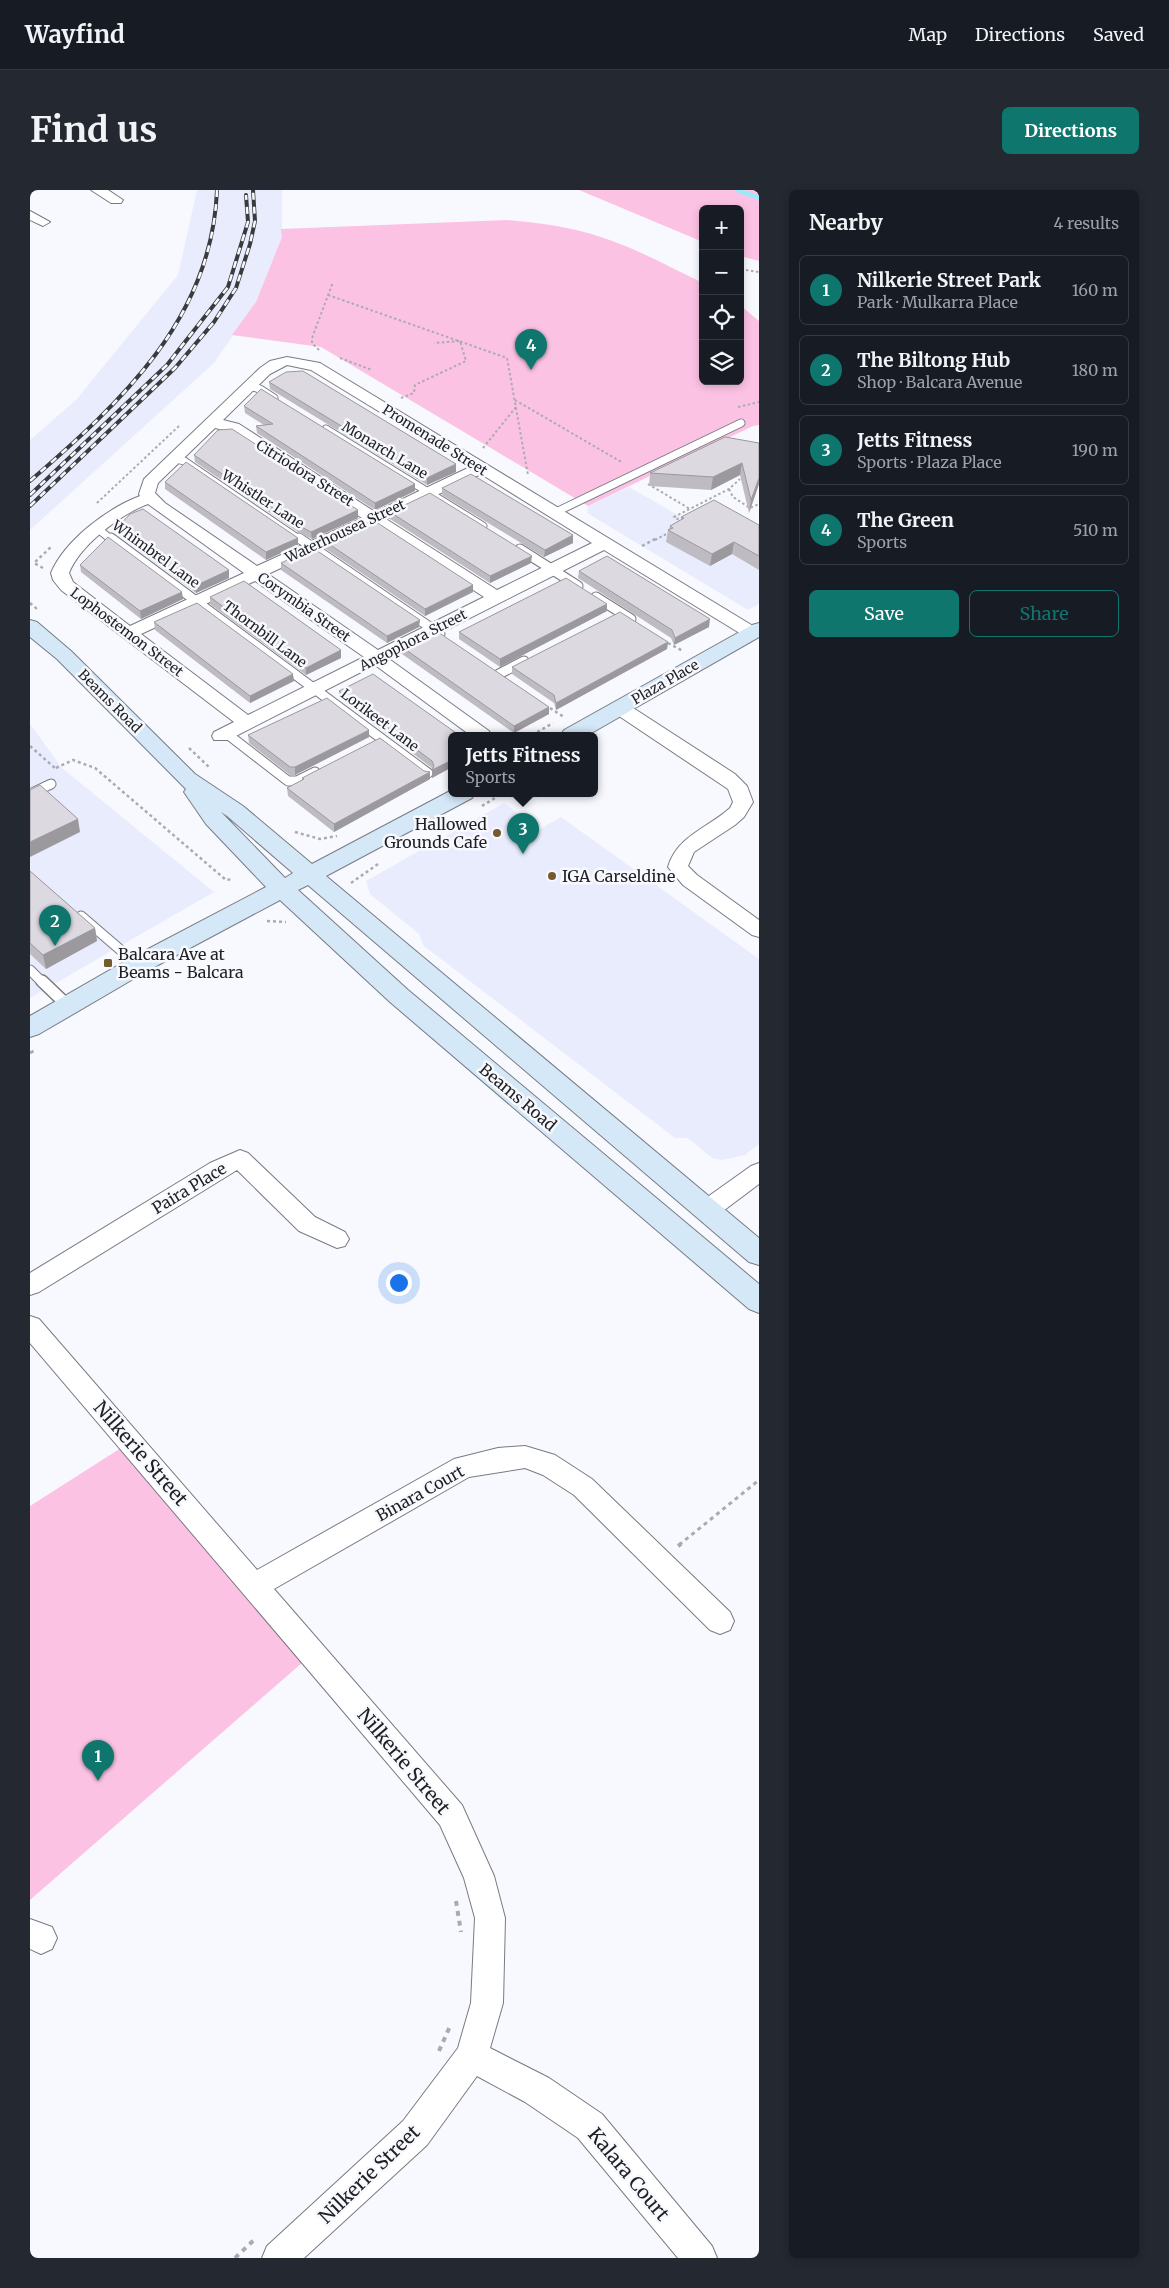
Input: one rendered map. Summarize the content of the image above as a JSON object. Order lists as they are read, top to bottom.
{
  "streets": {
    "main road": ["Plaza Place", "Beams Road"],
    "street": [
      "Promenade Street",
      "Citriodora Street",
      "Waterhousea Street",
      "Corymbia Street",
      "Lophostemon Street",
      "Angophora Street",
      "Paira Place",
      "Nilkerie Street",
      "Binara Court",
      "Kalara Court"
    ],
    "lane": [
      "Monarch Lane",
      "Whistler Lane",
      "Whimbrel Lane",
      "Thornbill Lane",
      "Lorikeet Lane"
    ]
  },
  "crossings": [
    ["Promenade Street", "Citriodora Street"],
    ["Promenade Street", "Whistler Lane"],
    ["Promenade Street", "Waterhousea Street"],
    ["Promenade Street", "Corymbia Street"],
    ["Promenade Street", "Lophostemon Street"],
    ["Promenade Street", "Angophora Street"],
    ["Promenade Street", "Plaza Place"],
    ["Monarch Lane", "Waterhousea Street"],
    ["Citriodora Street", "Waterhousea Street"],
    ["Citriodora Street", "Angophora Street"],
    ["Whistler Lane", "Waterhousea Street"],
    ["Whistler Lane", "Angophora Street"],
    ["Waterhousea Street", "Whimbrel Lane"],
    ["Waterhousea Street", "Corymbia Street"],
    ["Waterhousea Street", "Lophostemon Street"],
    ["Waterhousea Street", "Thornbill Lane"],
    ["Whimbrel Lane", "Lophostemon Street"],
    ["Whimbrel Lane", "Thornbill Lane"],
    ["Corymbia Street", "Lophostemon Street"],
    ["Corymbia Street", "Angophora Street"],
    ["Lophostemon Street", "Angophora Street"],
    ["Thornbill Lane", "Angophora Street"],
    ["Thornbill Lane", "Lorikeet Lane"],
    ["Angophora Street", "Lorikeet Lane"],
    ["Nilkerie Street", "Binara Court"],
    ["Nilkerie Street", "Kalara Court"]
  ],
  "places": {
    "other": ["Hallowed Grounds Cafe", "IGA Carseldine"],
    "transit": ["Balcara Ave at Beams - Balcara"]
  },
  "page": {
    "header": "Wayfind",
    "nav": ["Map", "Directions", "Saved"],
    "buttons": [
      "Directions",
      ["Save", "Share"]
    ],
    "title": "Find us",
    "heading": ["Nearby", "4 results"],
    "map_buttons": ["+", "−"],
    "list": [
      {
        "mark": "1",
        "name": "Nilkerie Street Park",
        "note": "Park · Mulkarra Place",
        "value": "160 m"
      },
      {
        "mark": "2",
        "name": "The Biltong Hub",
        "note": "Shop · Balcara Avenue",
        "value": "180 m"
      },
      {
        "mark": "3",
        "name": "Jetts Fitness",
        "note": "Sports · Plaza Place",
        "value": "190 m"
      },
      {
        "mark": "4",
        "name": "The Green",
        "note": "Sports",
        "value": "510 m"
      }
    ],
    "pins": [
      "4",
      "3",
      "2",
      "1"
    ],
    "popup": ["Jetts Fitness", "Sports"]
  }
}
